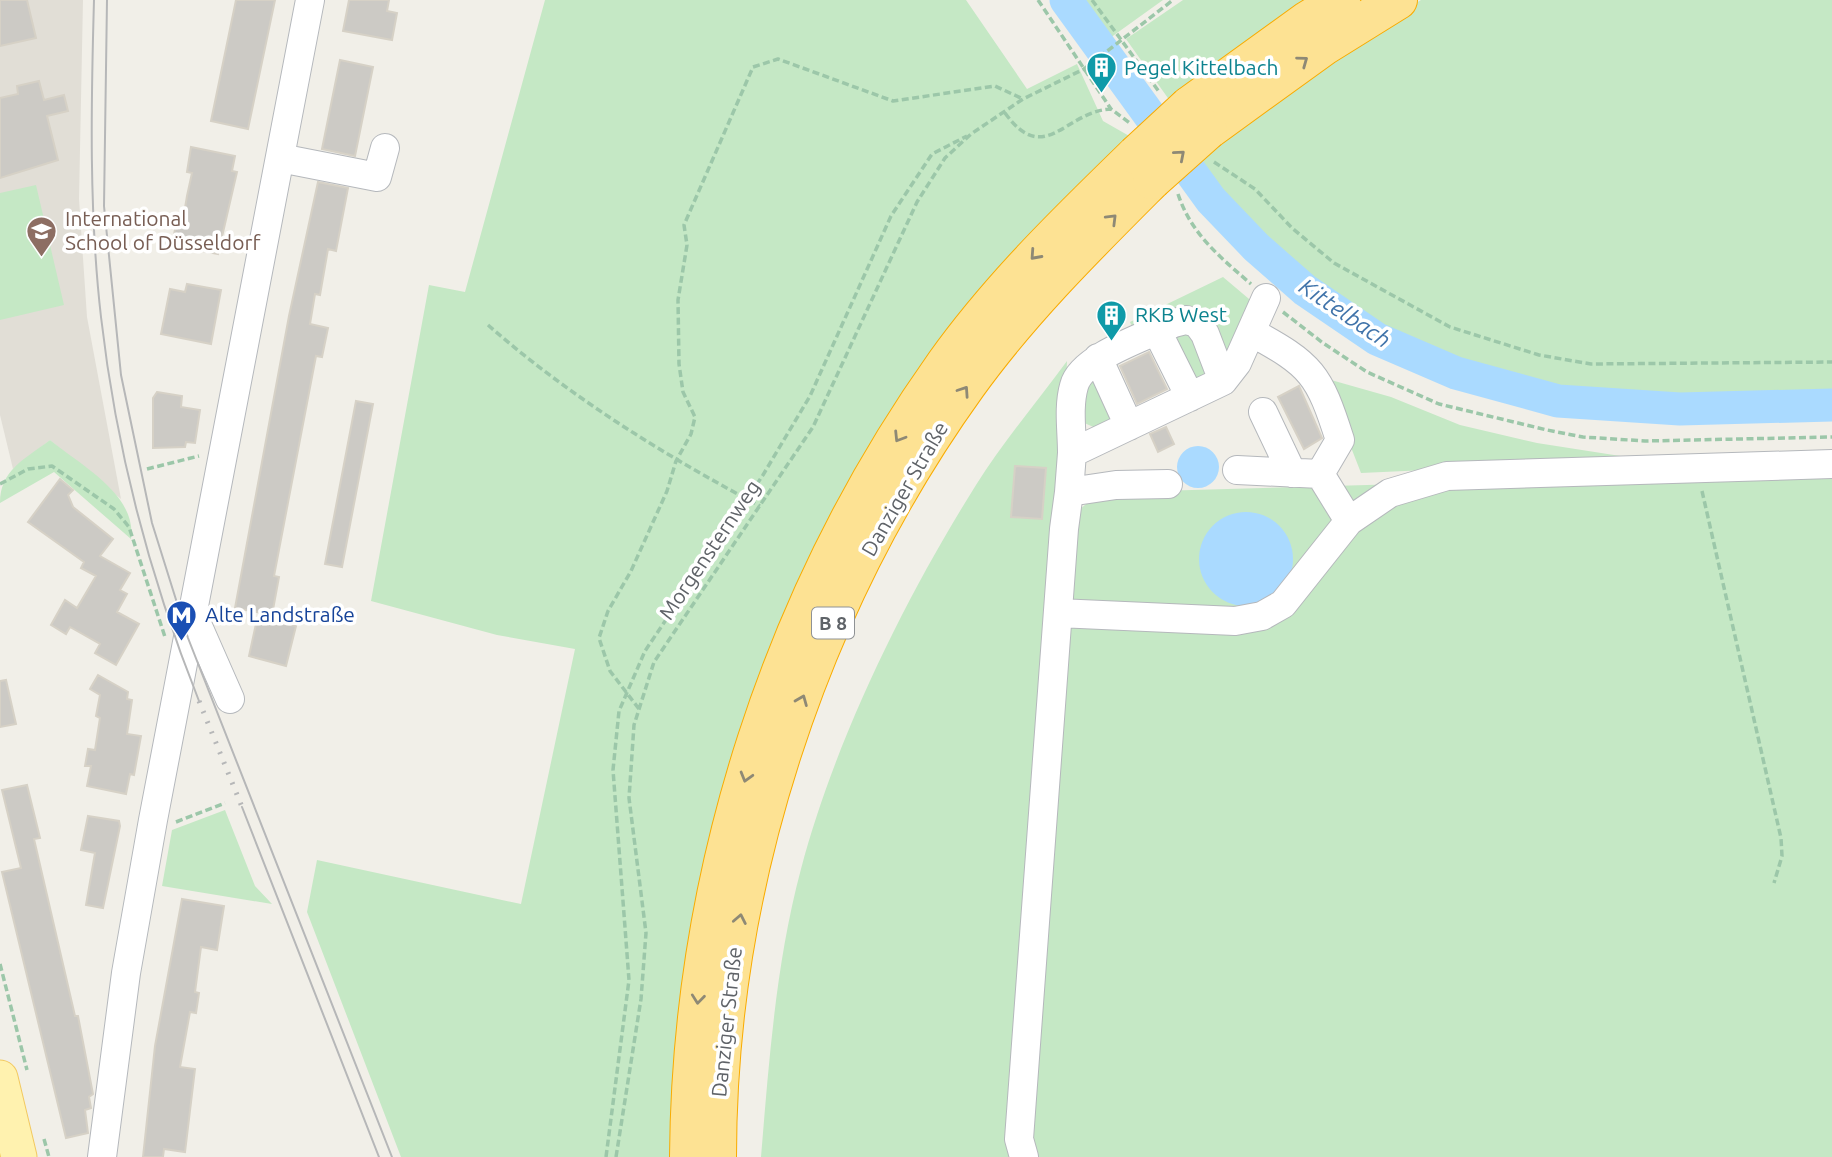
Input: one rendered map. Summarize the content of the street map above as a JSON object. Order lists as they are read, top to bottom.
{
  "streets": {
    "highway": ["Danziger Straße", "B 8"],
    "path": ["Morgensternweg"]
  },
  "water": ["Kittelbach"],
  "places": {
    "building": ["Pegel Kittelbach", "RKB West"],
    "school or university": ["International School of Düsseldorf"],
    "metro station": ["Alte Landstraße"]
  }
}
